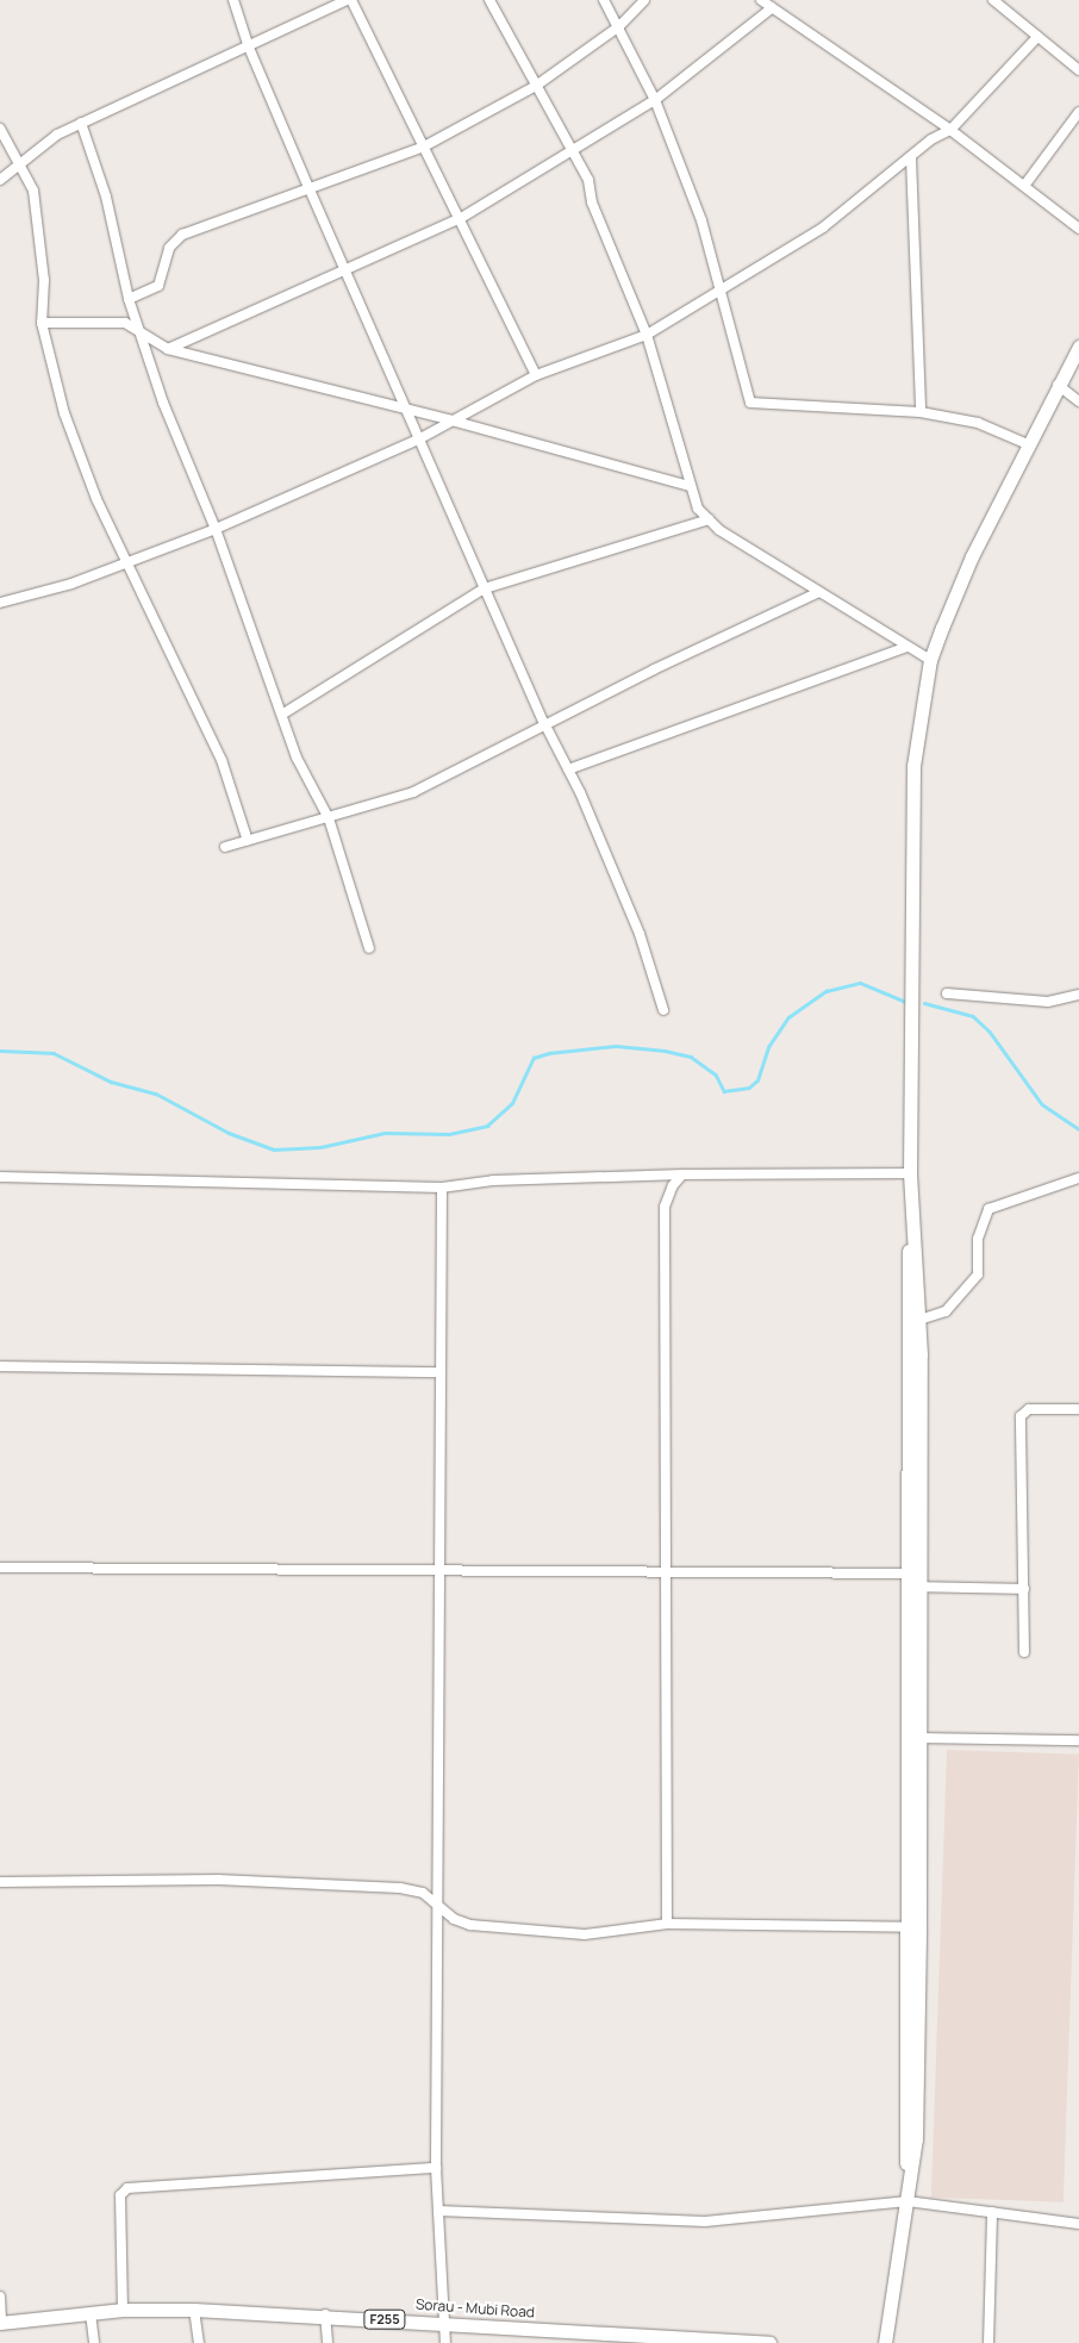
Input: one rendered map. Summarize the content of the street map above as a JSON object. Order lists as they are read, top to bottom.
{
  "streets": {
    "main road": ["Sorau - Mubi Road", "F255"]
  }
}
